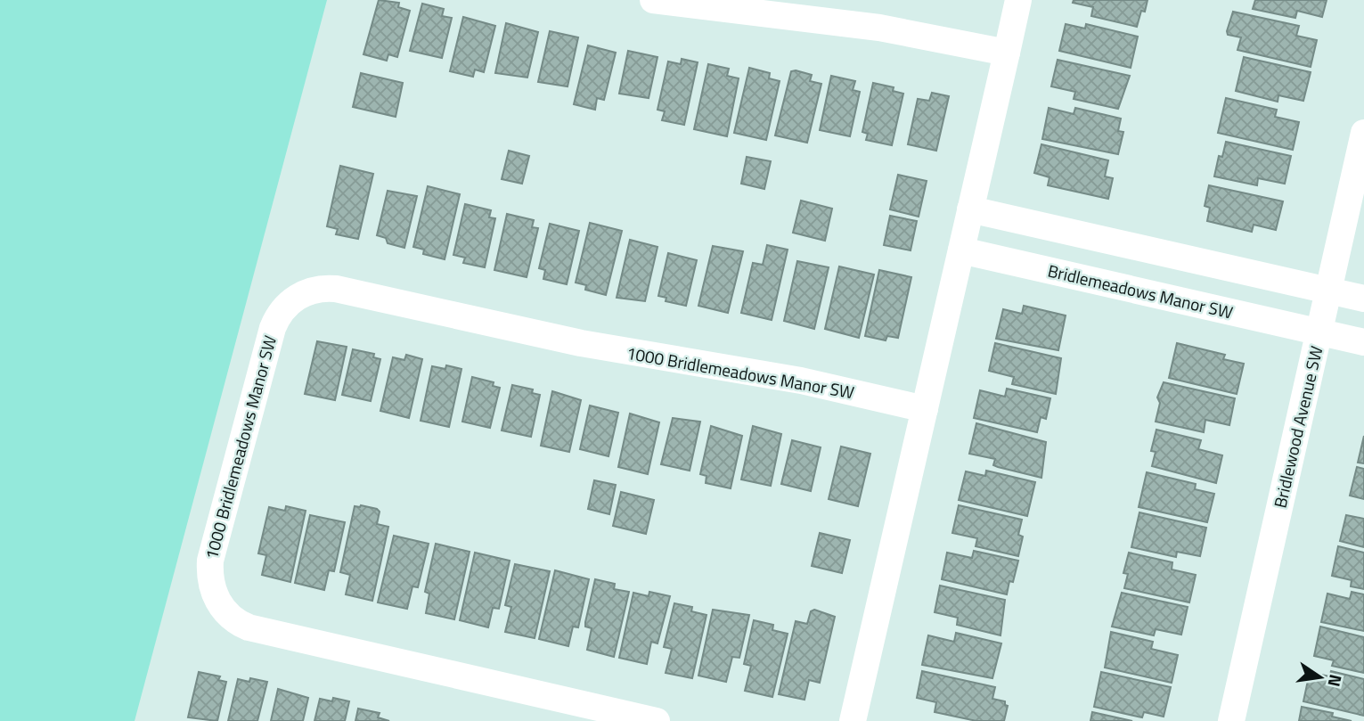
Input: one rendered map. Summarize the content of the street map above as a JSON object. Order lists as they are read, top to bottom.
{
  "streets": {
    "street": ["Bridlemeadows Manor SW", "1000 Bridlemeadows Manor SW", "Bridlewood Avenue SW"]
  },
  "crossings": [
    ["Bridlemeadows Manor SW", "Bridlewood Avenue SW"]
  ],
  "north": "right"
}
